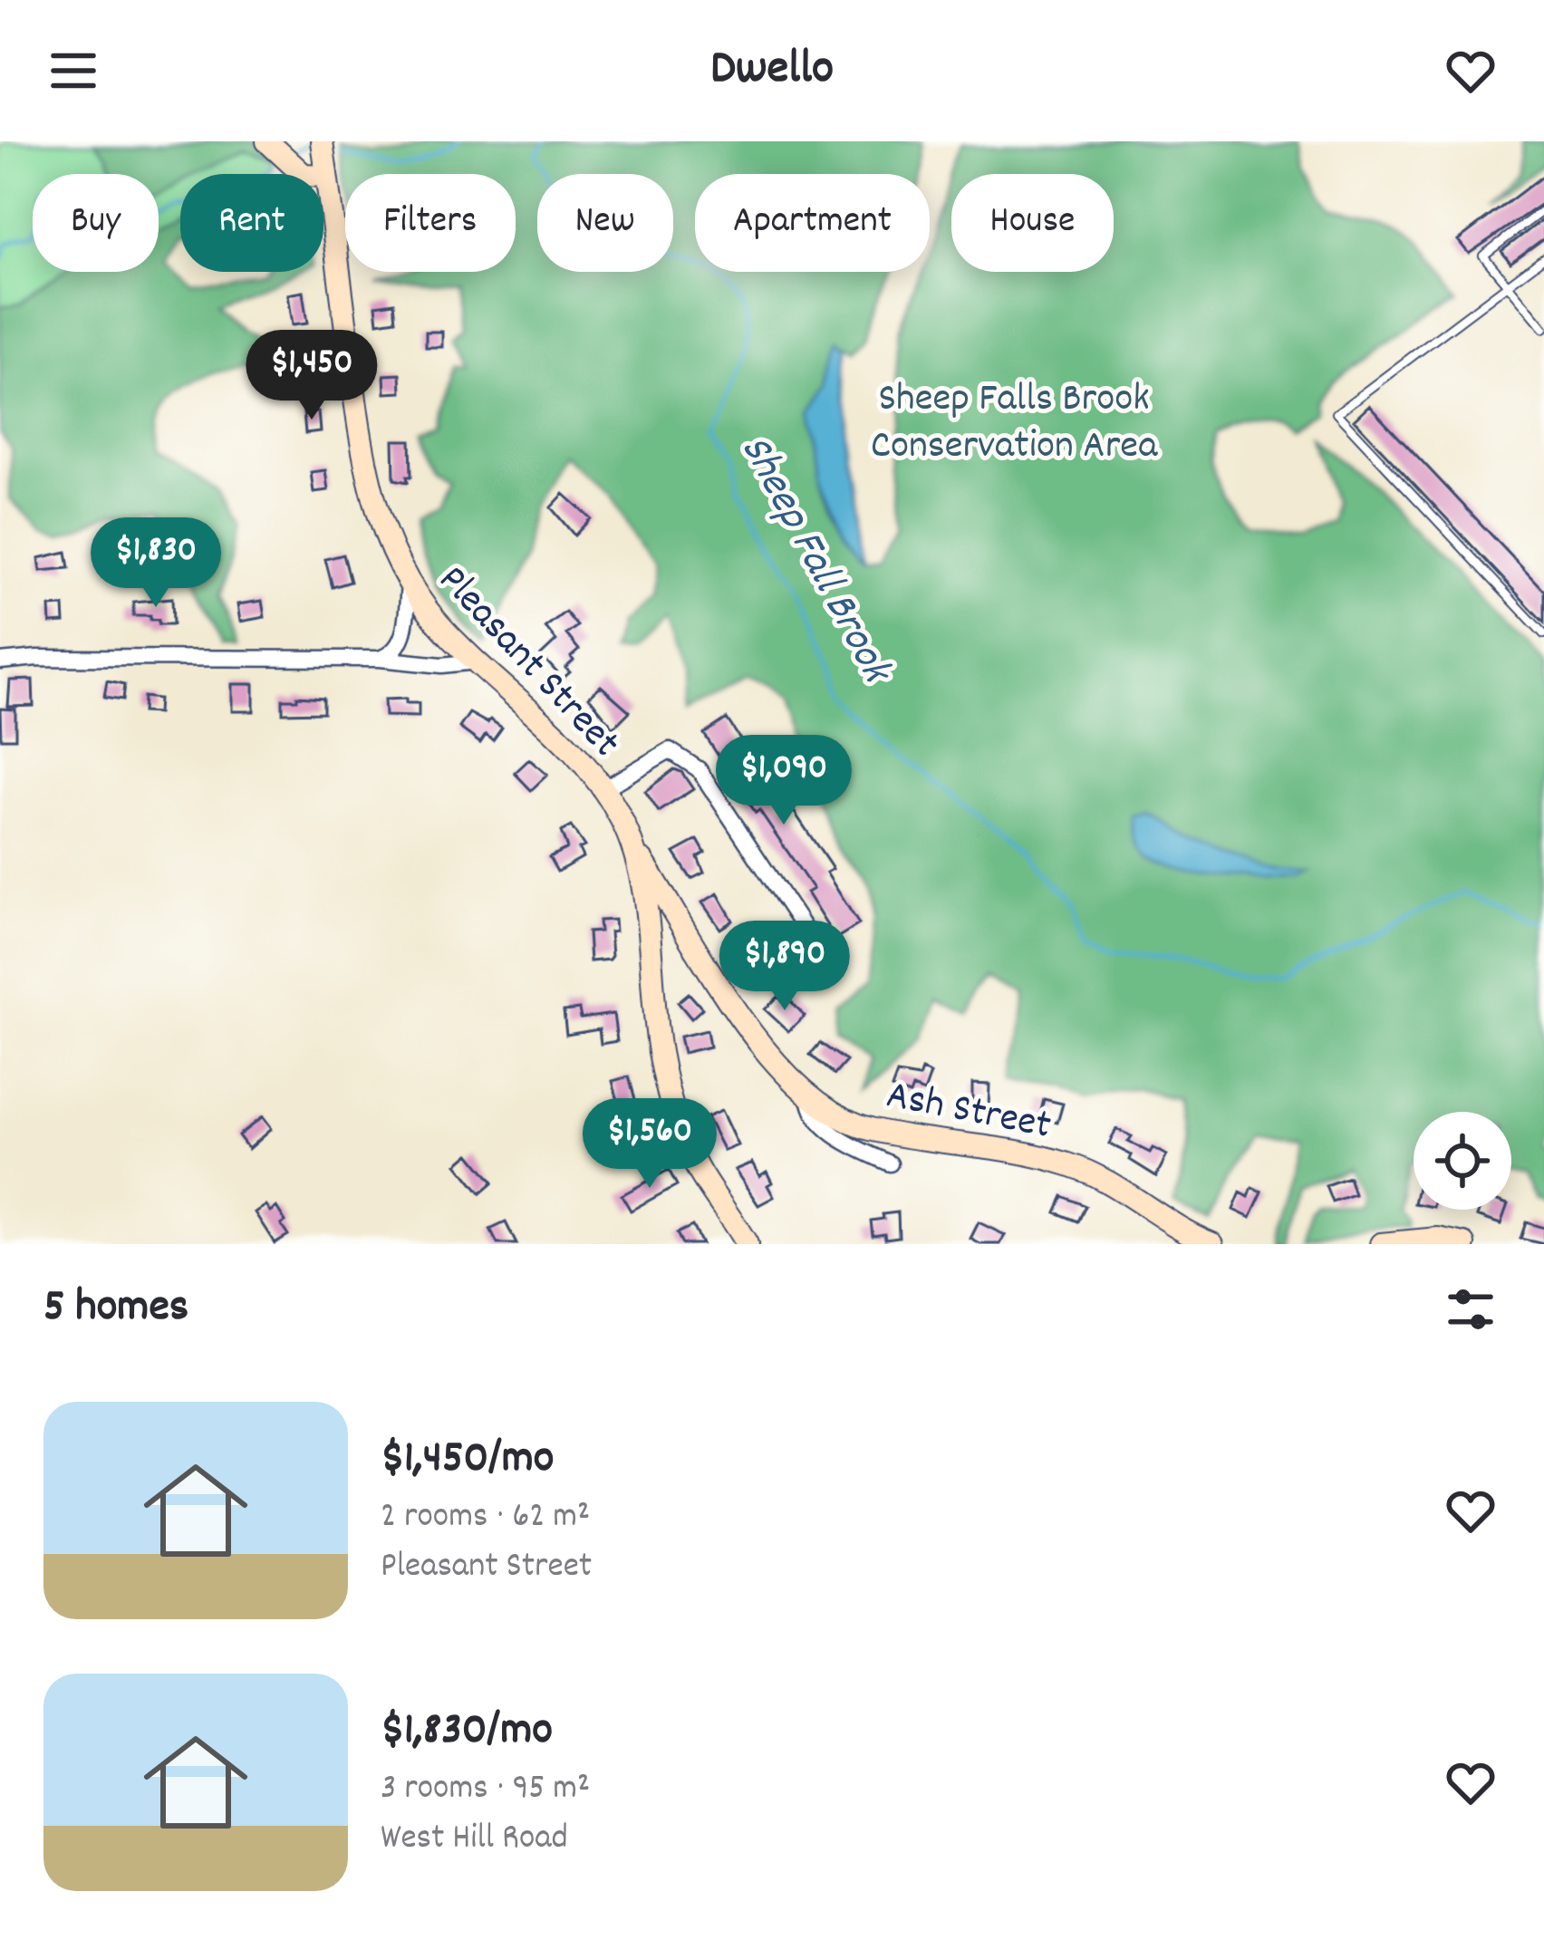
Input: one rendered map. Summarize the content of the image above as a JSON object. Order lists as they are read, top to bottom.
{
  "streets": {
    "street": ["Pleasant Street", "Ash Street"]
  },
  "crossings": [
    ["Pleasant Street", "Ash Street"]
  ],
  "water": ["Sheep Fall Brook"],
  "parks": ["Sheep Falls Brook Conservation Area"],
  "page": {
    "header": "Dwello",
    "chip": [
      "Buy",
      "Rent",
      "Filters",
      "New",
      "Apartment",
      "House"
    ],
    "price": [
      "$1,450",
      "$1,830",
      "$1,090",
      "$1,890",
      "$1,560"
    ],
    "heading": "5 homes",
    "list": [
      {
        "name": "$1,450/mo",
        "note": "2 rooms · 62 m² · Pleasant Street"
      },
      {
        "name": "$1,830/mo",
        "note": "3 rooms · 95 m² · West Hill Road"
      }
    ]
  }
}
